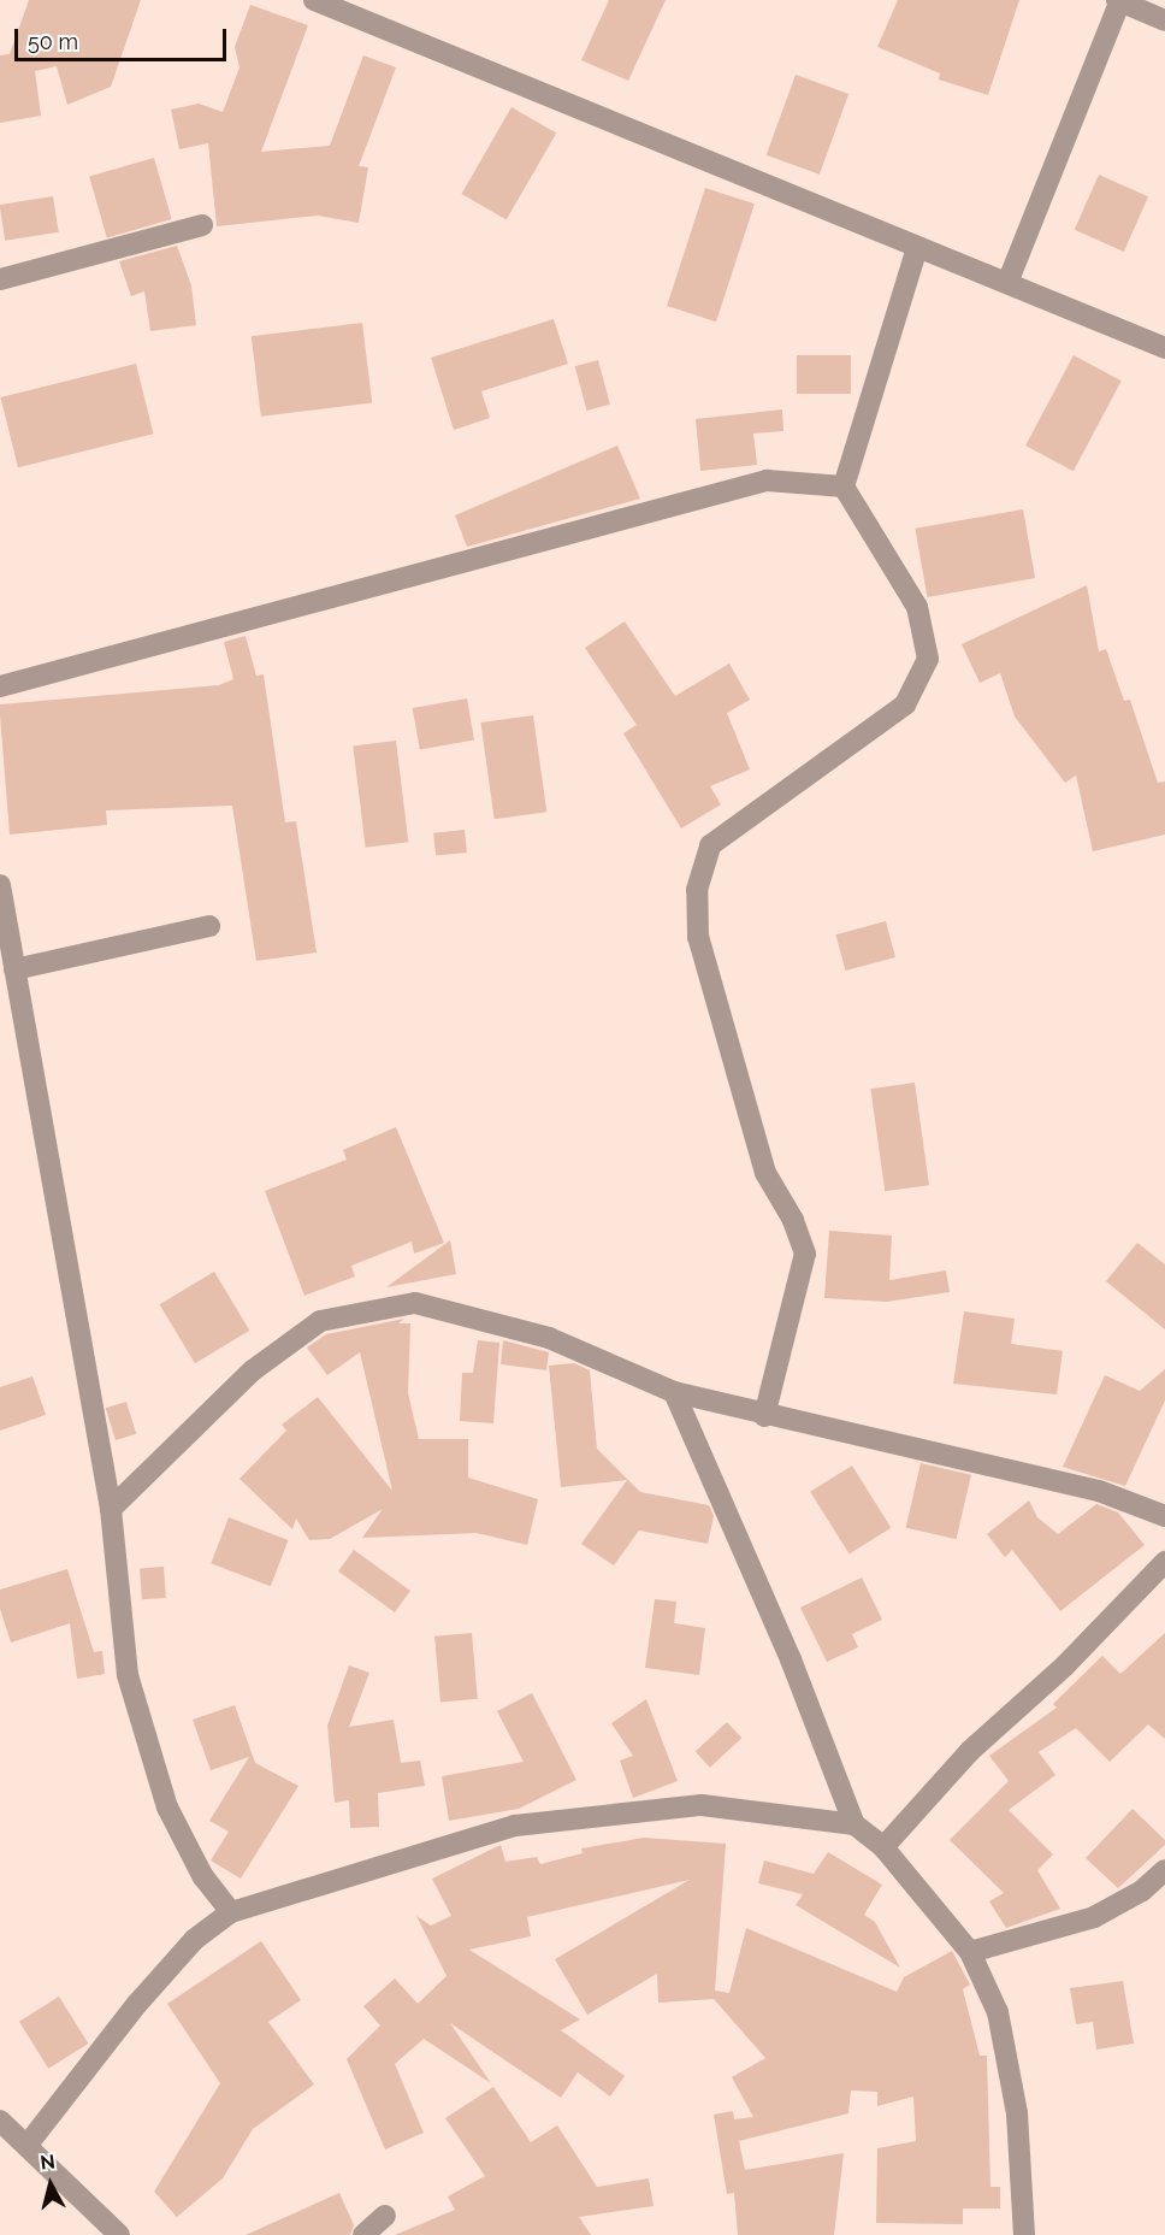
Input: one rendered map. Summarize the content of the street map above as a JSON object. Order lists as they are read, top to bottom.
{
  "scale_bar": "50 m",
  "north": "top"
}
